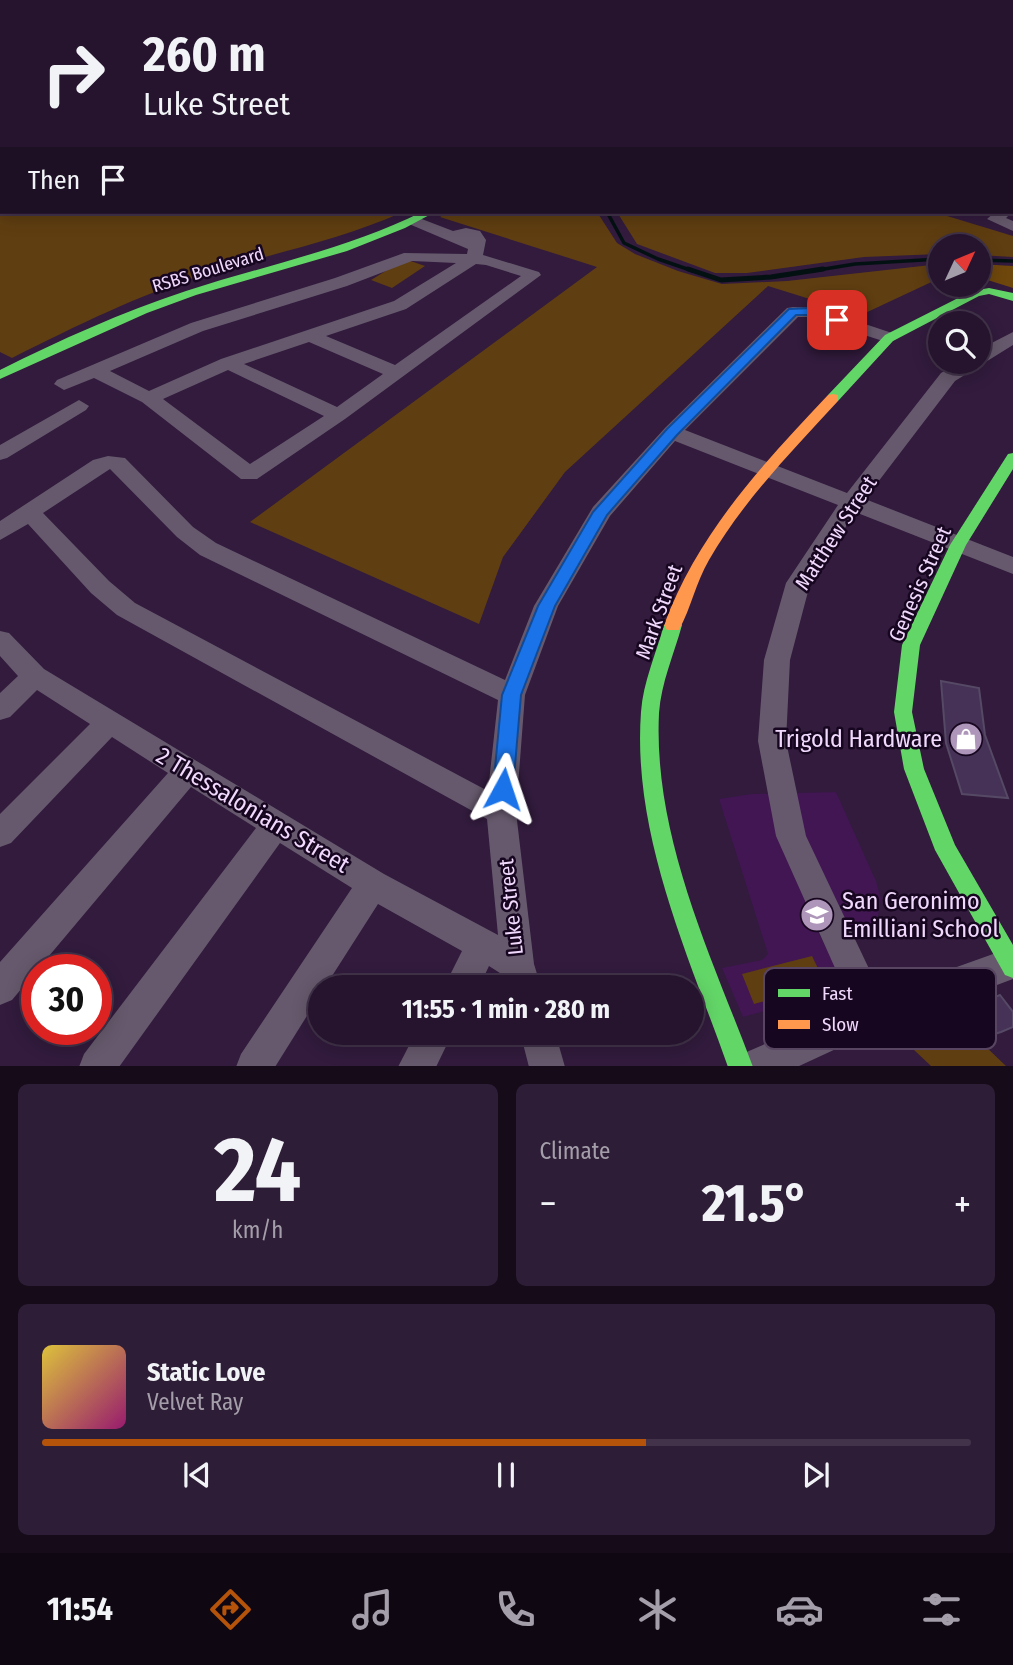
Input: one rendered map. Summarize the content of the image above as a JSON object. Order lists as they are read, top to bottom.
{
  "streets": {
    "street": [
      "RSBS Boulevard",
      "Matthew Street",
      "Genesis Street",
      "Mark Street",
      "2 Thessalonians Street",
      "Luke Street"
    ]
  },
  "crossings": [
    ["Mark Street", "Luke Street"]
  ],
  "places": {
    "shop": ["Trigold Hardware"],
    "school or university": ["San Geronimo Emilliani School"]
  },
  "legend": ["Fast", "Slow"],
  "north": "top right",
  "page": {
    "turn": ["260 m", "Luke Street"],
    "then": "Then",
    "limit": "30",
    "trip": "11:55 · 1 min · 280 m",
    "tile": [
      ["24", "km/h"],
      "Climate"
    ],
    "heat": ["−", "21.5°", "+"],
    "song": ["Static Love", "Velvet Ray"],
    "tabs": "11:54"
  }
}
